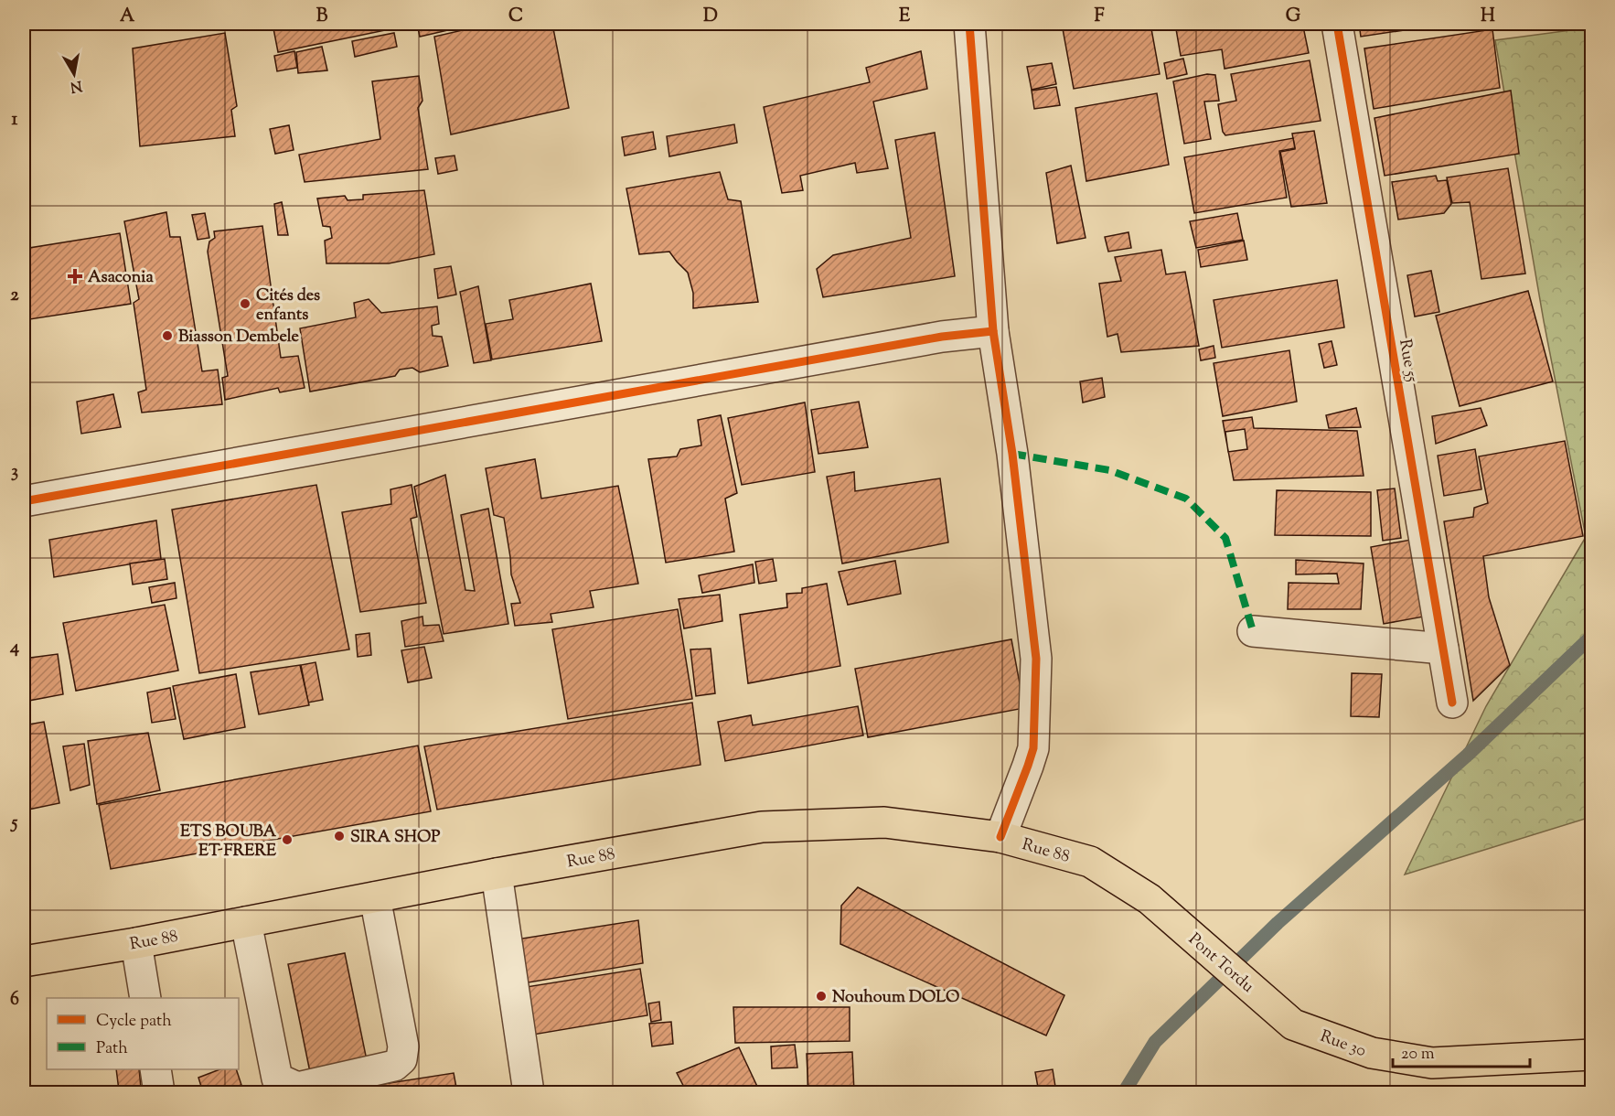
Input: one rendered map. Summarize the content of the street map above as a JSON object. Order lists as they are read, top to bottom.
{
  "streets": {
    "main road": ["Rue 88", "Pont Tordu", "Rue 30"],
    "street": ["Rue 55"]
  },
  "crossings": [
    ["Rue 88", "Pont Tordu"],
    ["Pont Tordu", "Rue 30"]
  ],
  "places": {
    "health": ["Asaconia"],
    "other": [
      "Cités des enfants",
      "Biasson Dembele",
      "SIRA SHOP",
      "ETS BOUBA ET FRERE",
      "Nouhoum DOLO"
    ]
  },
  "legend": ["Cycle path", "Path"],
  "scale_bar": "20 m",
  "north": "bottom",
  "grid": {
    "columns": [
      "A",
      "B",
      "C",
      "D",
      "E",
      "F",
      "G",
      "H"
    ],
    "rows": [
      "1",
      "2",
      "3",
      "4",
      "5",
      "6"
    ]
  }
}
